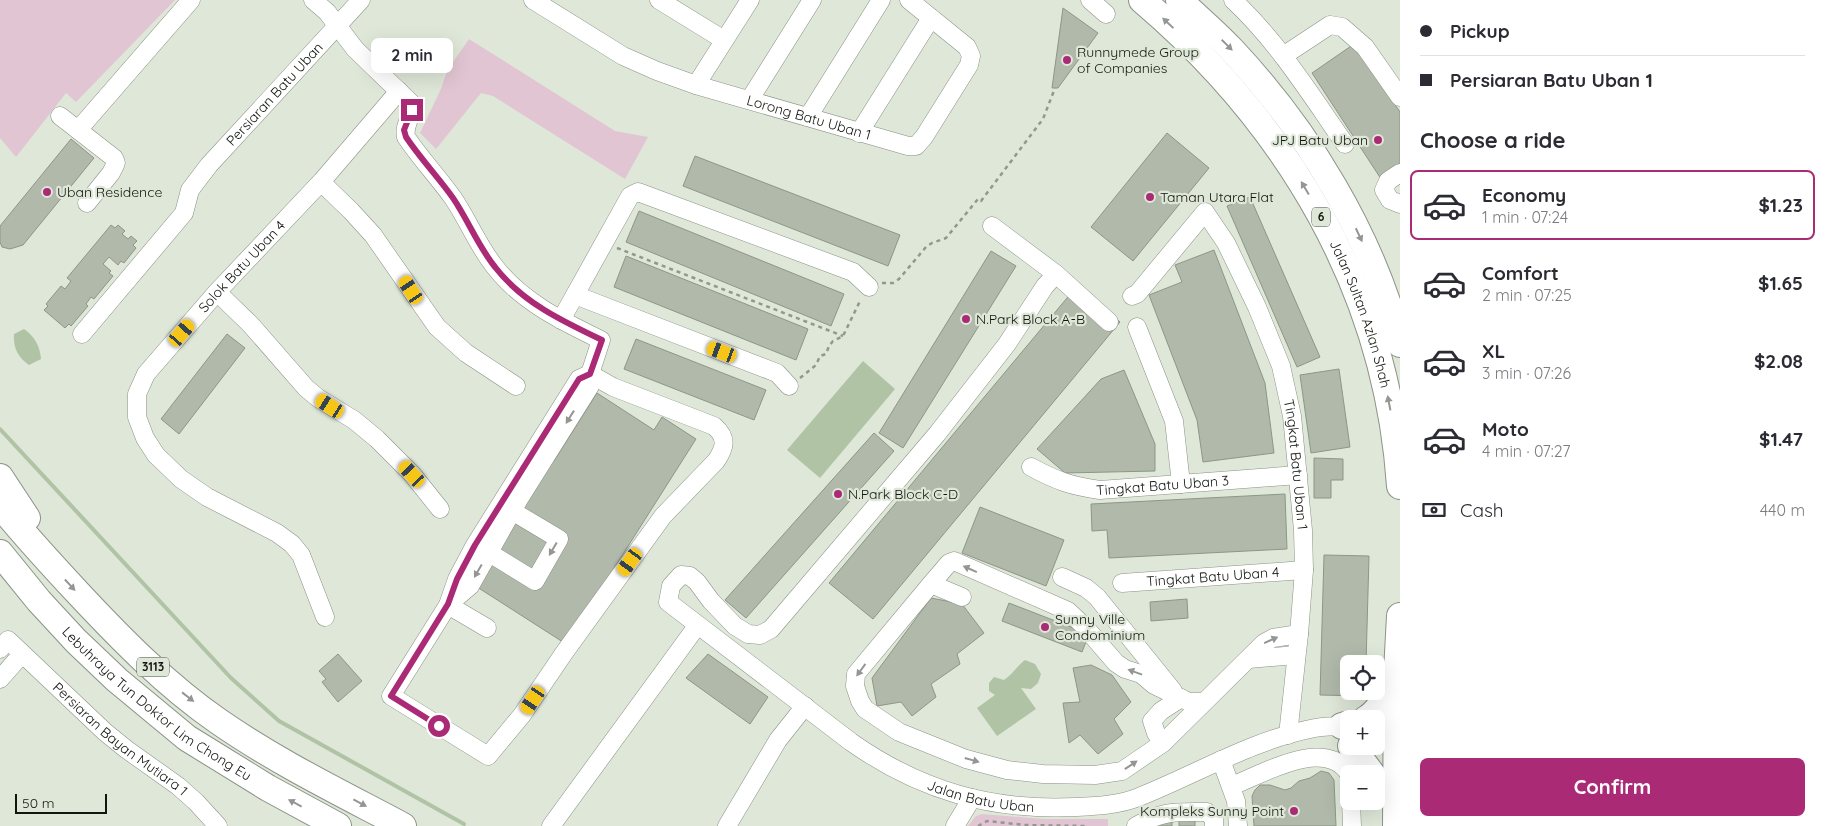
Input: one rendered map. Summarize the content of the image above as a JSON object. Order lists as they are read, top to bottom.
{
  "streets": {
    "highway": [
      "6",
      "Jalan Sultan Azlan Shah",
      "3113",
      "Lebuhraya Tun Doktor Lim Chong Eu"
    ],
    "street": [
      "Persiaran Batu Uban",
      "Lorong Batu Uban 1",
      "Solok Batu Uban 4",
      "Tingkat Batu Uban 1",
      "Tingkat Batu Uban 3",
      "Tingkat Batu Uban 4",
      "Persiaran Bayan Mutiara 1",
      "Jalan Batu Uban"
    ]
  },
  "crossings": [
    ["Tingkat Batu Uban 1", "Tingkat Batu Uban 3"],
    ["Tingkat Batu Uban 1", "Tingkat Batu Uban 4"],
    ["Tingkat Batu Uban 1", "Jalan Batu Uban"]
  ],
  "places": [
    "Runnymede Group of Companies",
    "JPJ Batu Uban",
    "Uban Residence",
    "Taman Utara Flat",
    "N.Park Block A-B",
    "N.Park Block C-D",
    "Sunny Ville Condominium",
    "Kompleks Sunny Point"
  ],
  "scale_bar": "50 m",
  "page": {
    "banner": ["Pickup", "Persiaran Batu Uban 1"],
    "bubble": "2 min",
    "heading": "Choose a ride",
    "list": [
      {
        "name": "Economy",
        "note": "1 min · 07:24",
        "value": "$1.23"
      },
      {
        "name": "Comfort",
        "note": "2 min · 07:25",
        "value": "$1.65"
      },
      {
        "name": "XL",
        "note": "3 min · 07:26",
        "value": "$2.08"
      },
      {
        "name": "Moto",
        "note": "4 min · 07:27",
        "value": "$1.47"
      }
    ],
    "pay": ["Cash", "440 m"],
    "map_buttons": ["+", "−"],
    "buttons": "Confirm",
    "scale": "50 m"
  }
}
